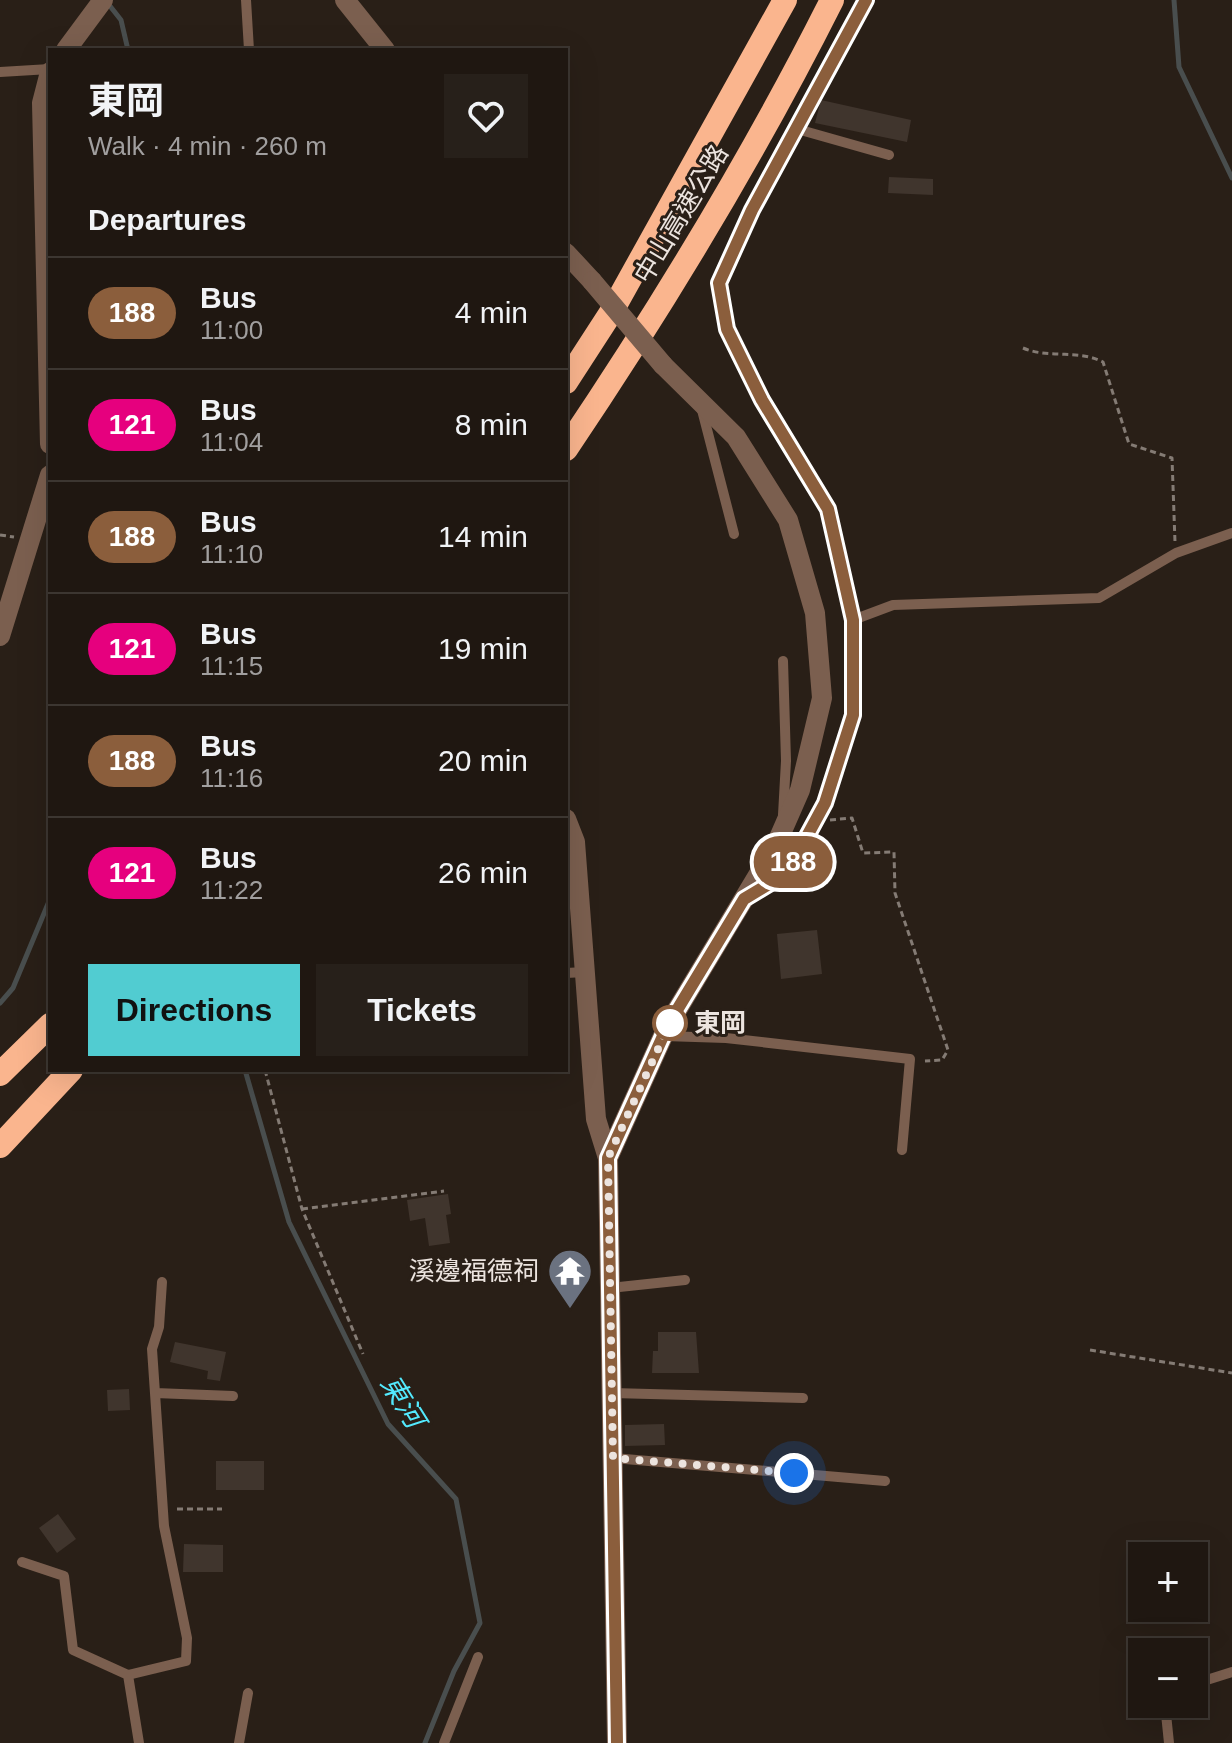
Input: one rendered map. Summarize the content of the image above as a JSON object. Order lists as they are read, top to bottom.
{
  "streets": {
    "highway": ["中山高速公路"]
  },
  "water": ["東河"],
  "places": {
    "other": ["東岡"],
    "temple": ["溪邊福德祠"]
  },
  "lines": ["bus line 188"],
  "page": {
    "on_map": "188",
    "heading": [
      ["東岡", "Walk · 4 min · 260 m"],
      "Departures"
    ],
    "list": [
      {
        "mark": "188",
        "name": "Bus",
        "note": "11:00",
        "value": "4 min"
      },
      {
        "mark": "121",
        "name": "Bus",
        "note": "11:04",
        "value": "8 min"
      },
      {
        "mark": "188",
        "name": "Bus",
        "note": "11:10",
        "value": "14 min"
      },
      {
        "mark": "121",
        "name": "Bus",
        "note": "11:15",
        "value": "19 min"
      },
      {
        "mark": "188",
        "name": "Bus",
        "note": "11:16",
        "value": "20 min"
      },
      {
        "mark": "121",
        "name": "Bus",
        "note": "11:22",
        "value": "26 min"
      }
    ],
    "buttons": ["Directions", "Tickets"],
    "map_buttons": ["+", "−"]
  }
}
